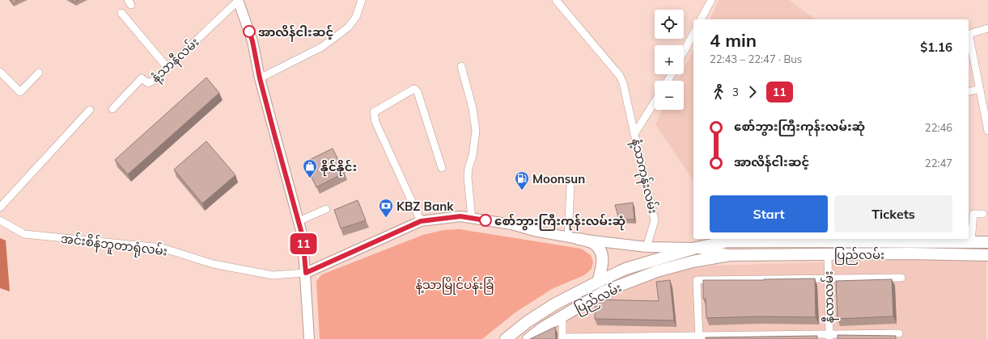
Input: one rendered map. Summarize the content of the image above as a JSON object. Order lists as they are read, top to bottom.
{
  "streets": {
    "highway": ["ပြည်လမ်း"],
    "street": [
      "နံ့သာနီလမ်း",
      "နံ့သာကုန်းလမ်း",
      "အင်းစိန်ဘူတာရုံလမ်း",
      "နီလာလမ်း"
    ]
  },
  "crossings": [
    ["ပြည်လမ်း", "နီလာလမ်း"]
  ],
  "parks": ["နံ့သာမြိုင်ပန်းခြံ"],
  "places": {
    "other": ["အာလိန်ငါးဆင့်", "စော်ဘွားကြီးကုန်းလမ်းဆုံ"],
    "shop": ["နိုင်နိုင်း"],
    "fuel station": ["Moonsun"],
    "bank": ["KBZ Bank"]
  },
  "lines": ["bus line 11"],
  "page": {
    "on_map": "11",
    "map_buttons": ["+", "−"],
    "heading": ["4 min", "22:43 – 22:47 · Bus", "$1.16"],
    "legs": ["3", "11"],
    "list": [
      {
        "name": "စော်ဘွားကြီးကုန်းလမ်းဆုံ",
        "value": "22:46"
      },
      {
        "name": "အာလိန်ငါးဆင့်",
        "value": "22:47"
      }
    ],
    "buttons": ["Start", "Tickets"]
  }
}
